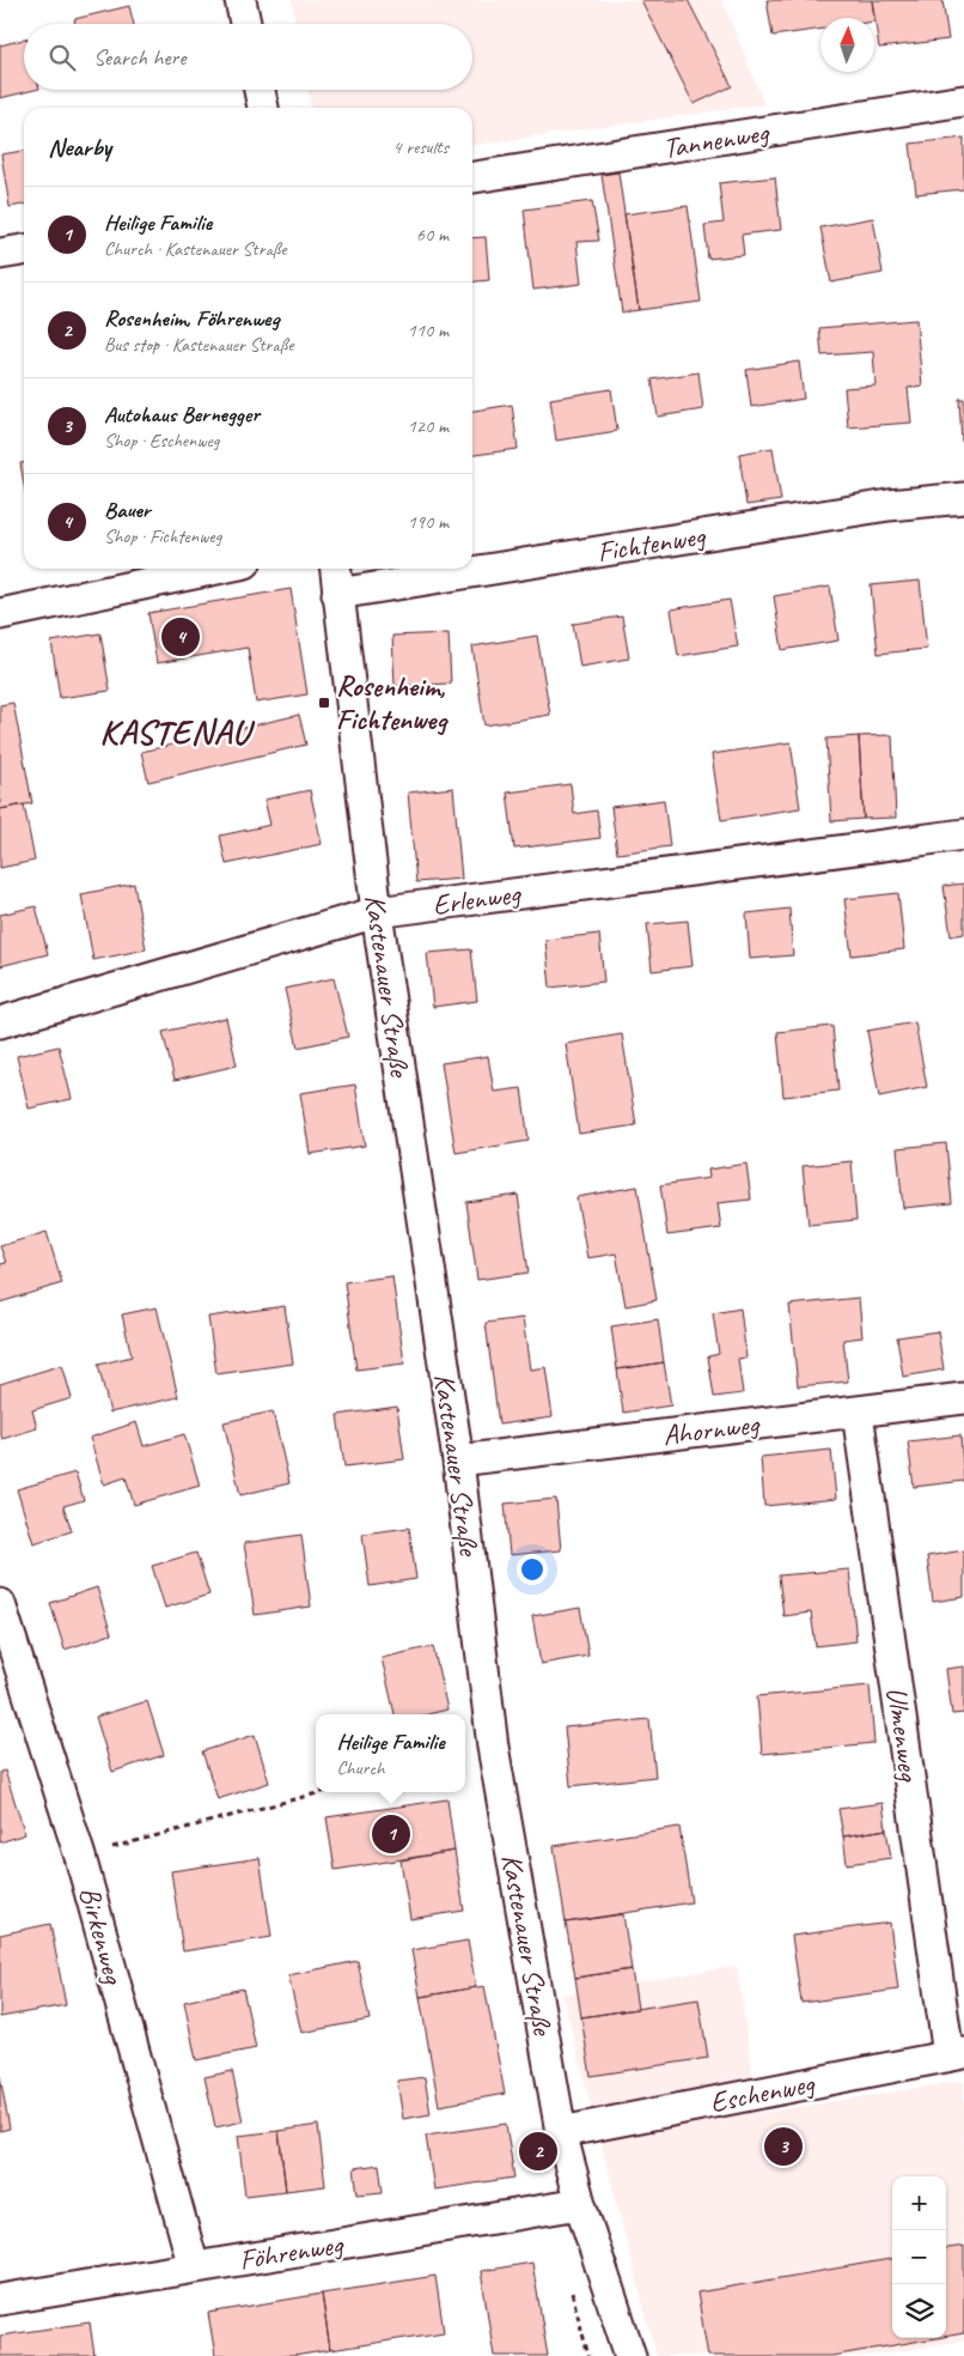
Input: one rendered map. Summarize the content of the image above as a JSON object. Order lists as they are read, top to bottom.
{
  "streets": {
    "street": [
      "Tannenweg",
      "Fichtenweg",
      "Erlenweg",
      "Kastenauer Straße",
      "Ahornweg",
      "Ulmenweg",
      "Birkenweg",
      "Eschenweg",
      "Föhrenweg"
    ]
  },
  "crossings": [
    ["Fichtenweg", "Kastenauer Straße"],
    ["Erlenweg", "Kastenauer Straße"],
    ["Kastenauer Straße", "Ahornweg"],
    ["Kastenauer Straße", "Eschenweg"],
    ["Kastenauer Straße", "Föhrenweg"],
    ["Ahornweg", "Ulmenweg"],
    ["Ulmenweg", "Eschenweg"],
    ["Birkenweg", "Föhrenweg"]
  ],
  "districts": ["KASTENAU"],
  "places": {
    "transit": ["Rosenheim, Fichtenweg"]
  },
  "north": "top",
  "page": {
    "search": "Search here",
    "heading": ["Nearby", "4 results"],
    "list": [
      {
        "mark": "1",
        "name": "Heilige Familie",
        "note": "Church · Kastenauer Straße",
        "value": "60 m"
      },
      {
        "mark": "2",
        "name": "Rosenheim, Föhrenweg",
        "note": "Bus stop · Kastenauer Straße",
        "value": "110 m"
      },
      {
        "mark": "3",
        "name": "Autohaus Bernegger",
        "note": "Shop · Eschenweg",
        "value": "120 m"
      },
      {
        "mark": "4",
        "name": "Bauer",
        "note": "Shop · Fichtenweg",
        "value": "190 m"
      }
    ],
    "pins": [
      "4",
      "1",
      "3",
      "2"
    ],
    "popup": ["Heilige Familie", "Church"],
    "map_buttons": ["+", "−"]
  }
}
